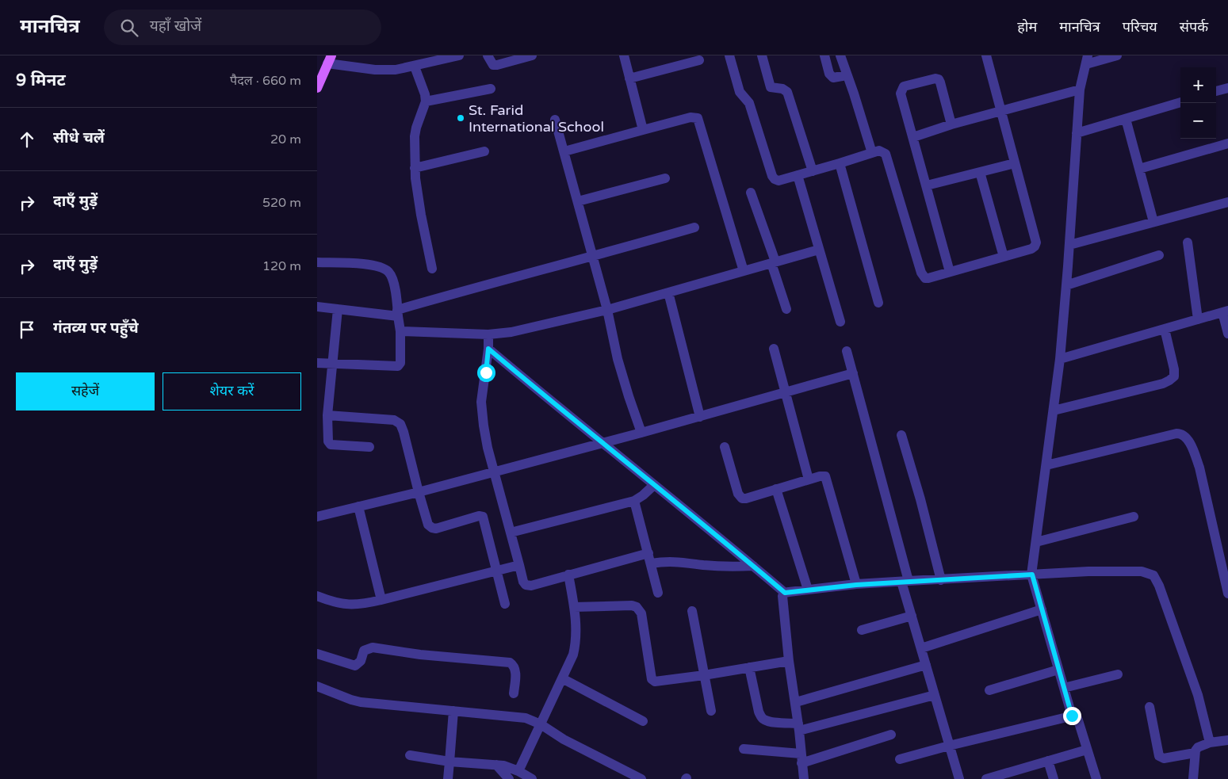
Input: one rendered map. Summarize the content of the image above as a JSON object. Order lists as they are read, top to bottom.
{
  "places": ["St. Farid International School"],
  "page": {
    "header": "मानचित्र",
    "search": "यहाँ खोजें",
    "nav": [
      "होम",
      "मानचित्र",
      "परिचय",
      "संपर्क"
    ],
    "heading": ["9 मिनट", "पैदल · 660 m"],
    "map_buttons": ["+", "−"],
    "list": [
      ["सीधे चलें", "20 m"],
      ["दाएँ मुड़ें", "520 m"],
      ["दाएँ मुड़ें", "120 m"],
      "गंतव्य पर पहुँचे"
    ],
    "buttons": ["सहेजें", "शेयर करें"]
  }
}
